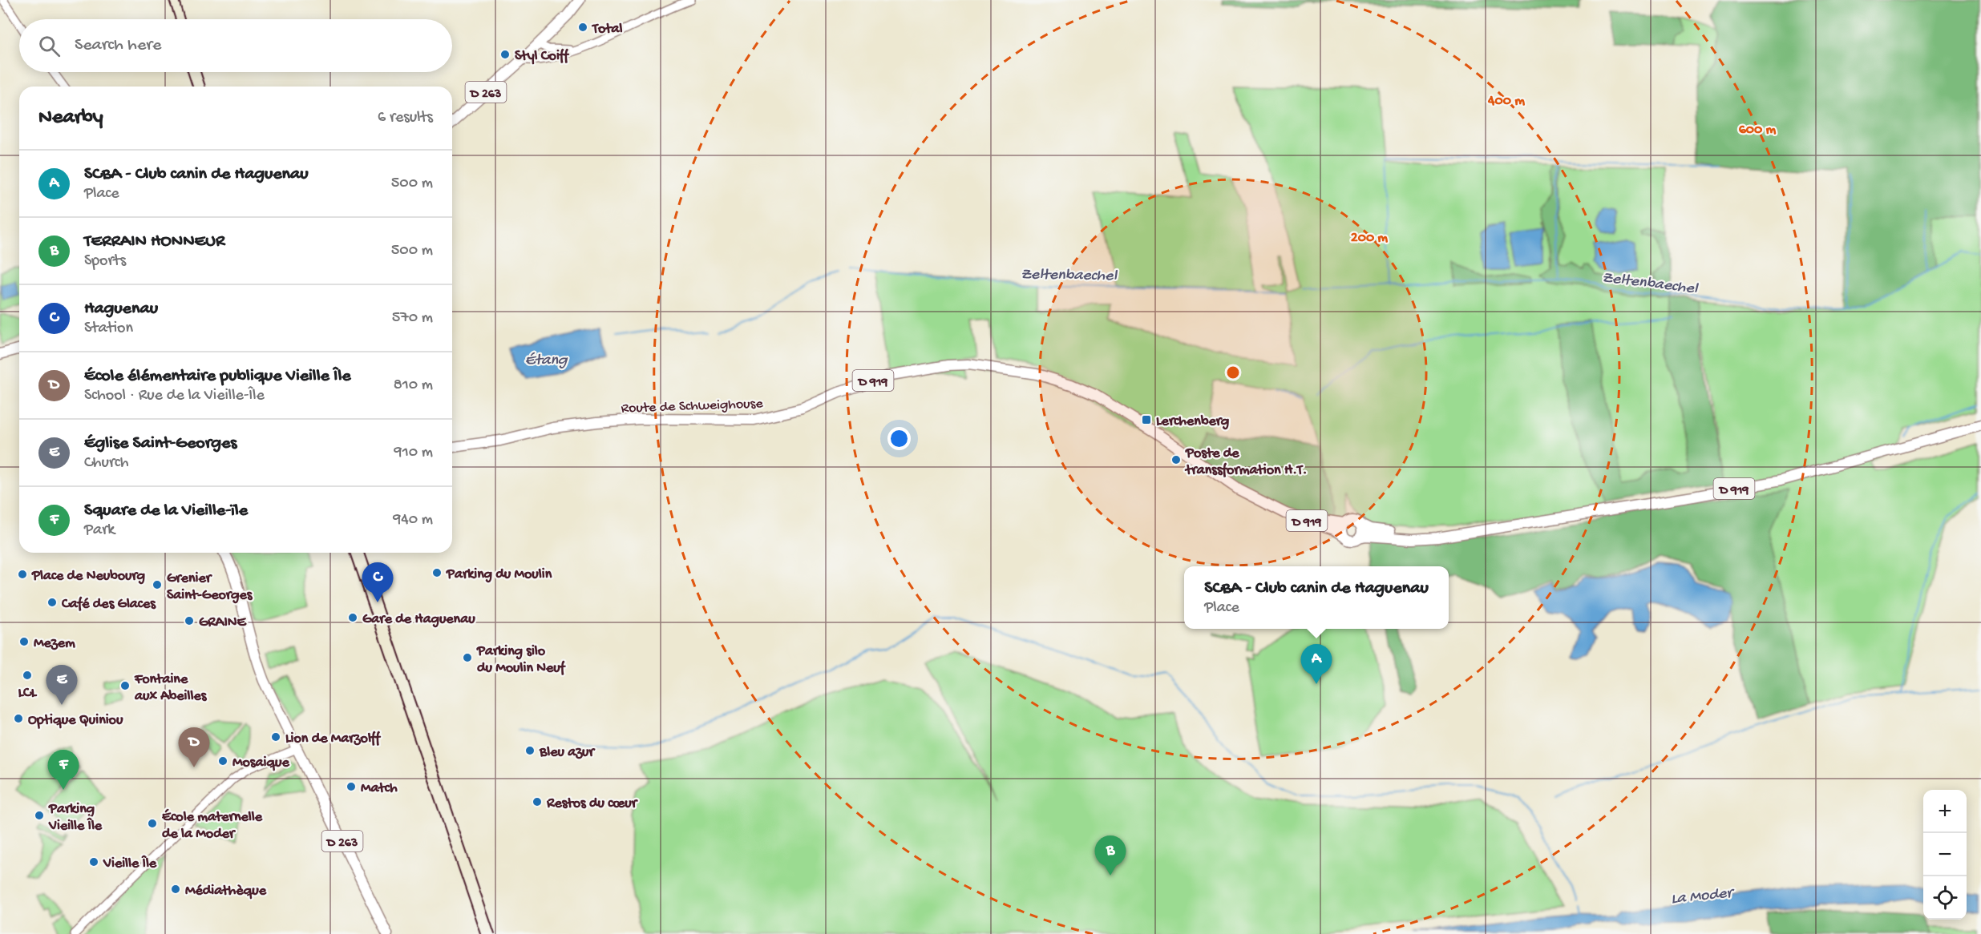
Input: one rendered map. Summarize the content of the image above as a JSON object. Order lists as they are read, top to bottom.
{
  "streets": {
    "main road": ["D 263", "D 919", "Route de Schweighouse"]
  },
  "crossings": [
    ["D 919", "Route de Schweighouse"]
  ],
  "water": ["Zeltenbaechel", "Étang", "La Moder"],
  "places": {
    "other": [
      "Total",
      "Styl Coiff",
      "Poste de transsformation H.T.",
      "Parking du Moulin",
      "Place de Neubourg",
      "Grenier Saint-Georges",
      "Café des Glaces",
      "Gare de Haguenau",
      "GRAINE",
      "Mezem",
      "Parking silo du Moulin Neuf",
      "LCL",
      "Fontaine aux Abeilles",
      "Optique Quiniou",
      "Lion de Marzolff",
      "Bleu azur",
      "Mosaique",
      "Match",
      "Restos du cœur",
      "Parking Vieille Île",
      "École maternelle de la Moder",
      "Vieille Île",
      "Médiathèque"
    ],
    "transit": ["Lerchenberg"]
  },
  "page": {
    "search": "Search here",
    "heading": ["Nearby", "6 results"],
    "list": [
      {
        "mark": "A",
        "name": "SCBA - Club canin de Haguenau",
        "note": "Place",
        "value": "500 m"
      },
      {
        "mark": "B",
        "name": "TERRAIN HONNEUR",
        "note": "Sports",
        "value": "500 m"
      },
      {
        "mark": "C",
        "name": "Haguenau",
        "note": "Station",
        "value": "570 m"
      },
      {
        "mark": "D",
        "name": "École élémentaire publique Vieille Île",
        "note": "School · Rue de la Vieille-Île",
        "value": "810 m"
      },
      {
        "mark": "E",
        "name": "Église Saint-Georges",
        "note": "Church",
        "value": "910 m"
      },
      {
        "mark": "F",
        "name": "Square de la Vieille-ïle",
        "note": "Park",
        "value": "940 m"
      }
    ],
    "pins": [
      "C",
      "A",
      "E",
      "D",
      "F",
      "B"
    ],
    "popup": ["SCBA - Club canin de Haguenau", "Place"],
    "map_buttons": ["+", "−"]
  },
  "rings": ["400 m", "600 m", "200 m"]
}
